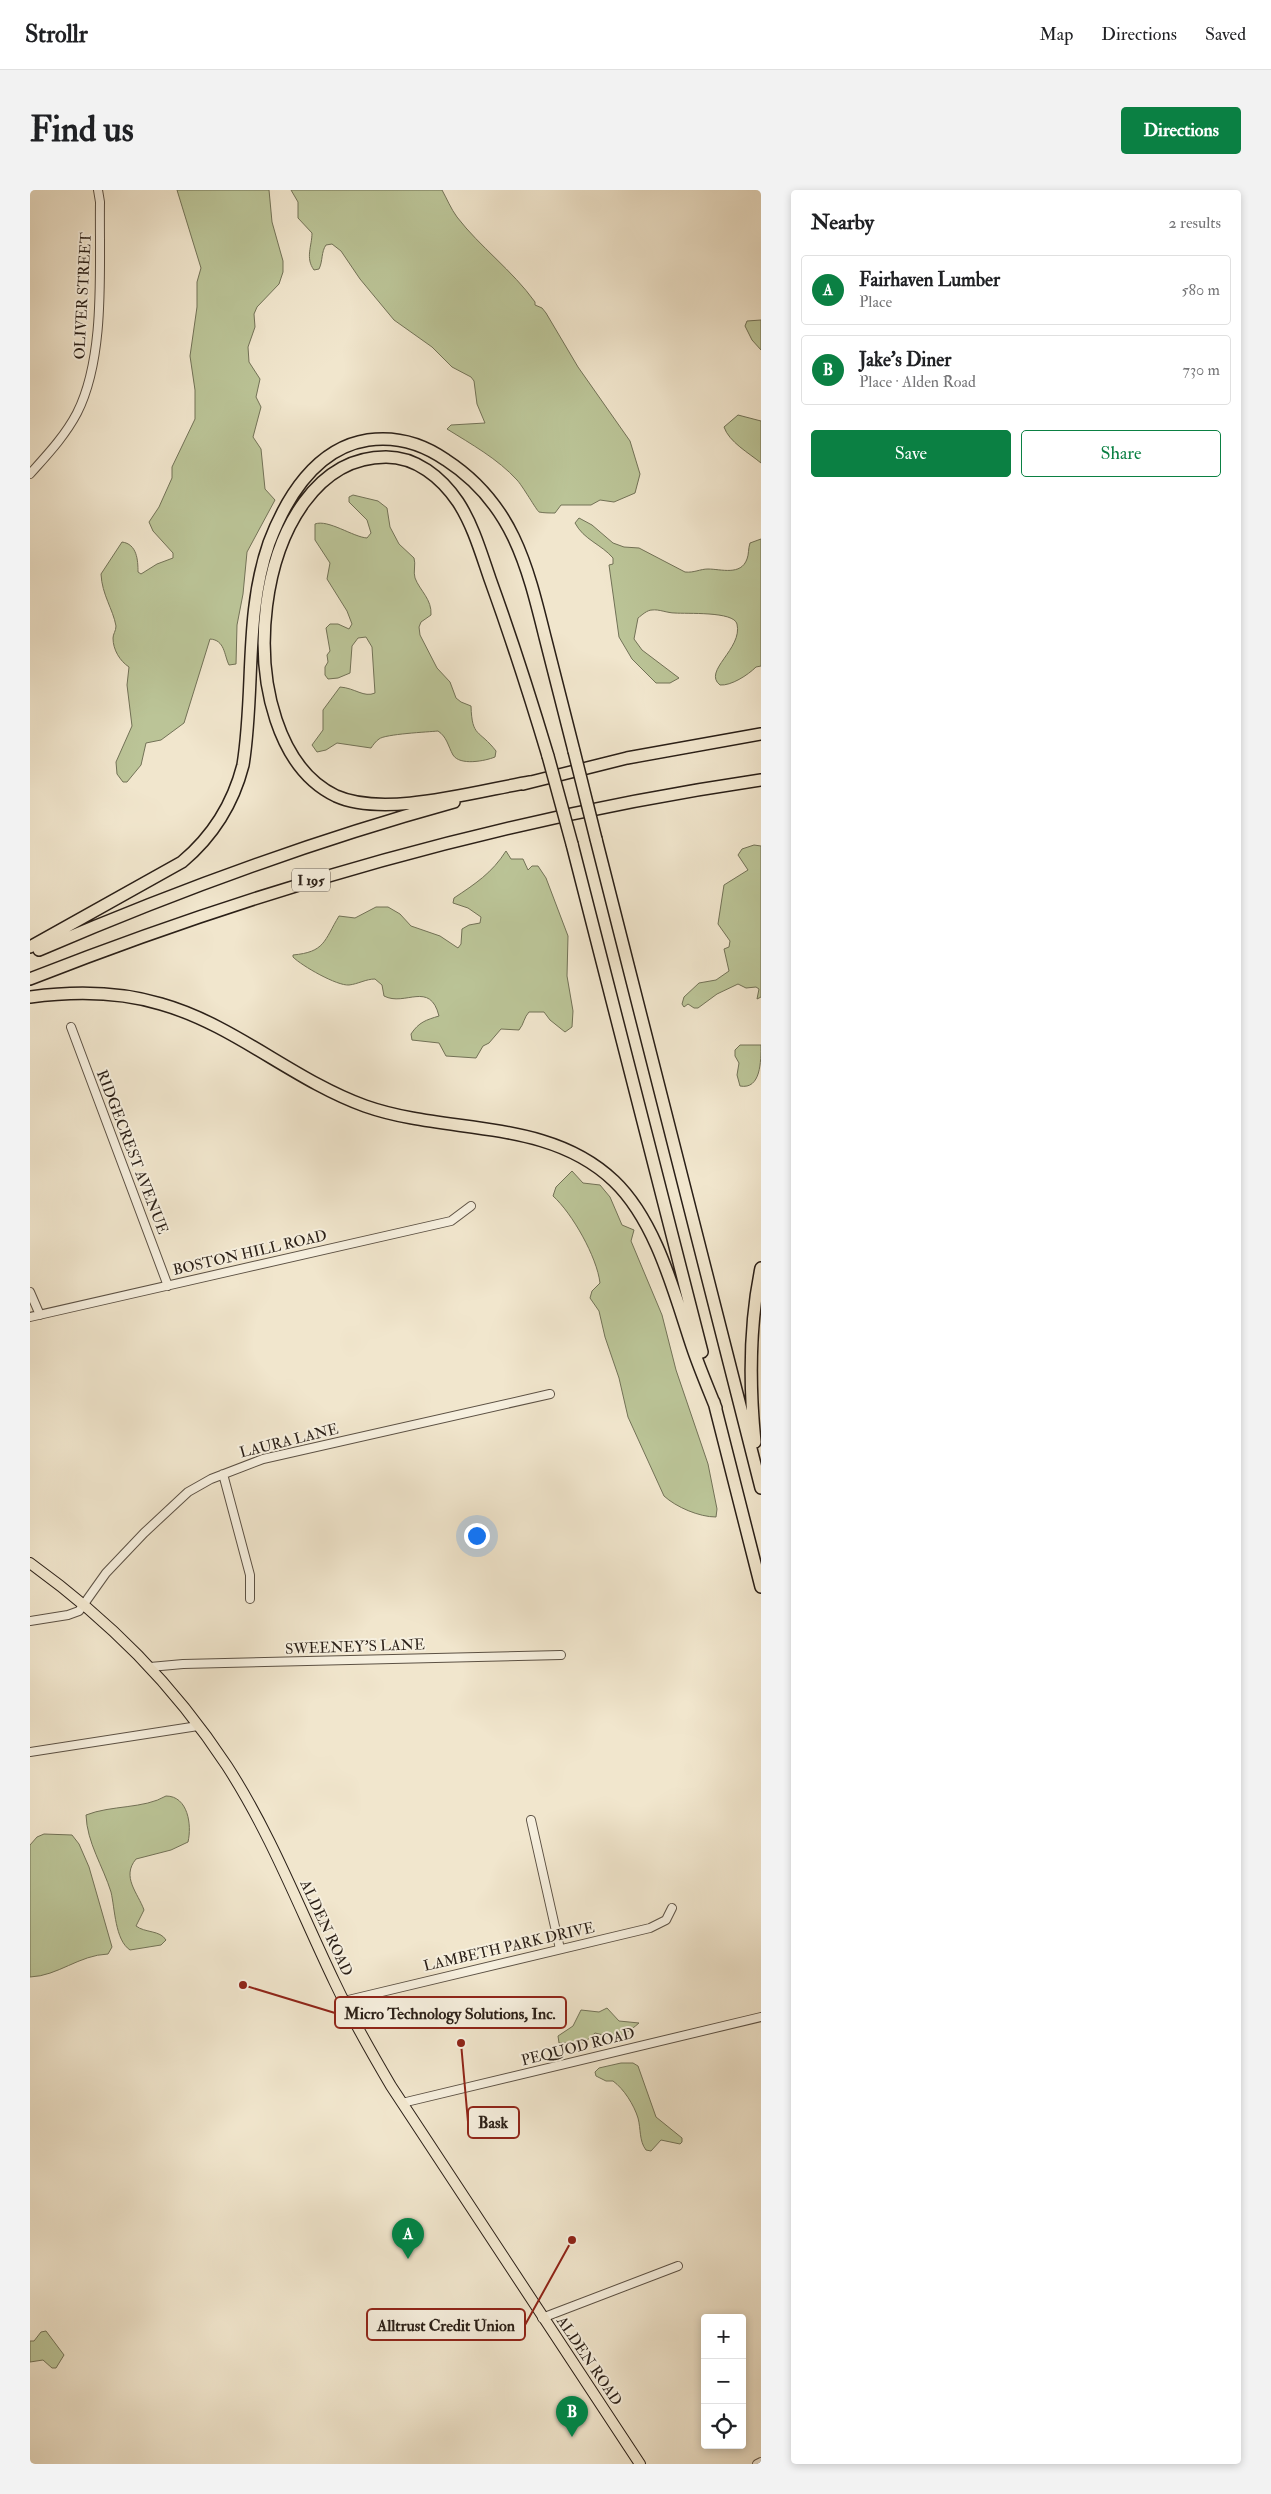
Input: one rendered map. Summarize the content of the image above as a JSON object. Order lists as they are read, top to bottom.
{
  "streets": {
    "highway": ["I 195"],
    "main road": ["ALDEN ROAD"],
    "street": [
      "OLIVER STREET",
      "RIDGECREST AVENUE",
      "BOSTON HILL ROAD",
      "LAURA LANE",
      "SWEENEY'S LANE",
      "LAMBETH PARK DRIVE",
      "PEQUOD ROAD"
    ]
  },
  "crossings": [
    ["RIDGECREST AVENUE", "BOSTON HILL ROAD"],
    ["LAURA LANE", "ALDEN ROAD"],
    ["SWEENEY'S LANE", "ALDEN ROAD"],
    ["ALDEN ROAD", "LAMBETH PARK DRIVE"],
    ["ALDEN ROAD", "PEQUOD ROAD"]
  ],
  "places": ["Micro Technology Solutions, Inc.", "Bask", "Alltrust Credit Union"],
  "page": {
    "header": "Strollr",
    "nav": ["Map", "Directions", "Saved"],
    "buttons": [
      "Directions",
      ["Save", "Share"]
    ],
    "title": "Find us",
    "heading": ["Nearby", "2 results"],
    "list": [
      {
        "mark": "A",
        "name": "Fairhaven Lumber",
        "note": "Place",
        "value": "580 m"
      },
      {
        "mark": "B",
        "name": "Jake's Diner",
        "note": "Place · Alden Road",
        "value": "730 m"
      }
    ],
    "pins": ["A", "B"],
    "map_buttons": ["+", "−"]
  }
}
